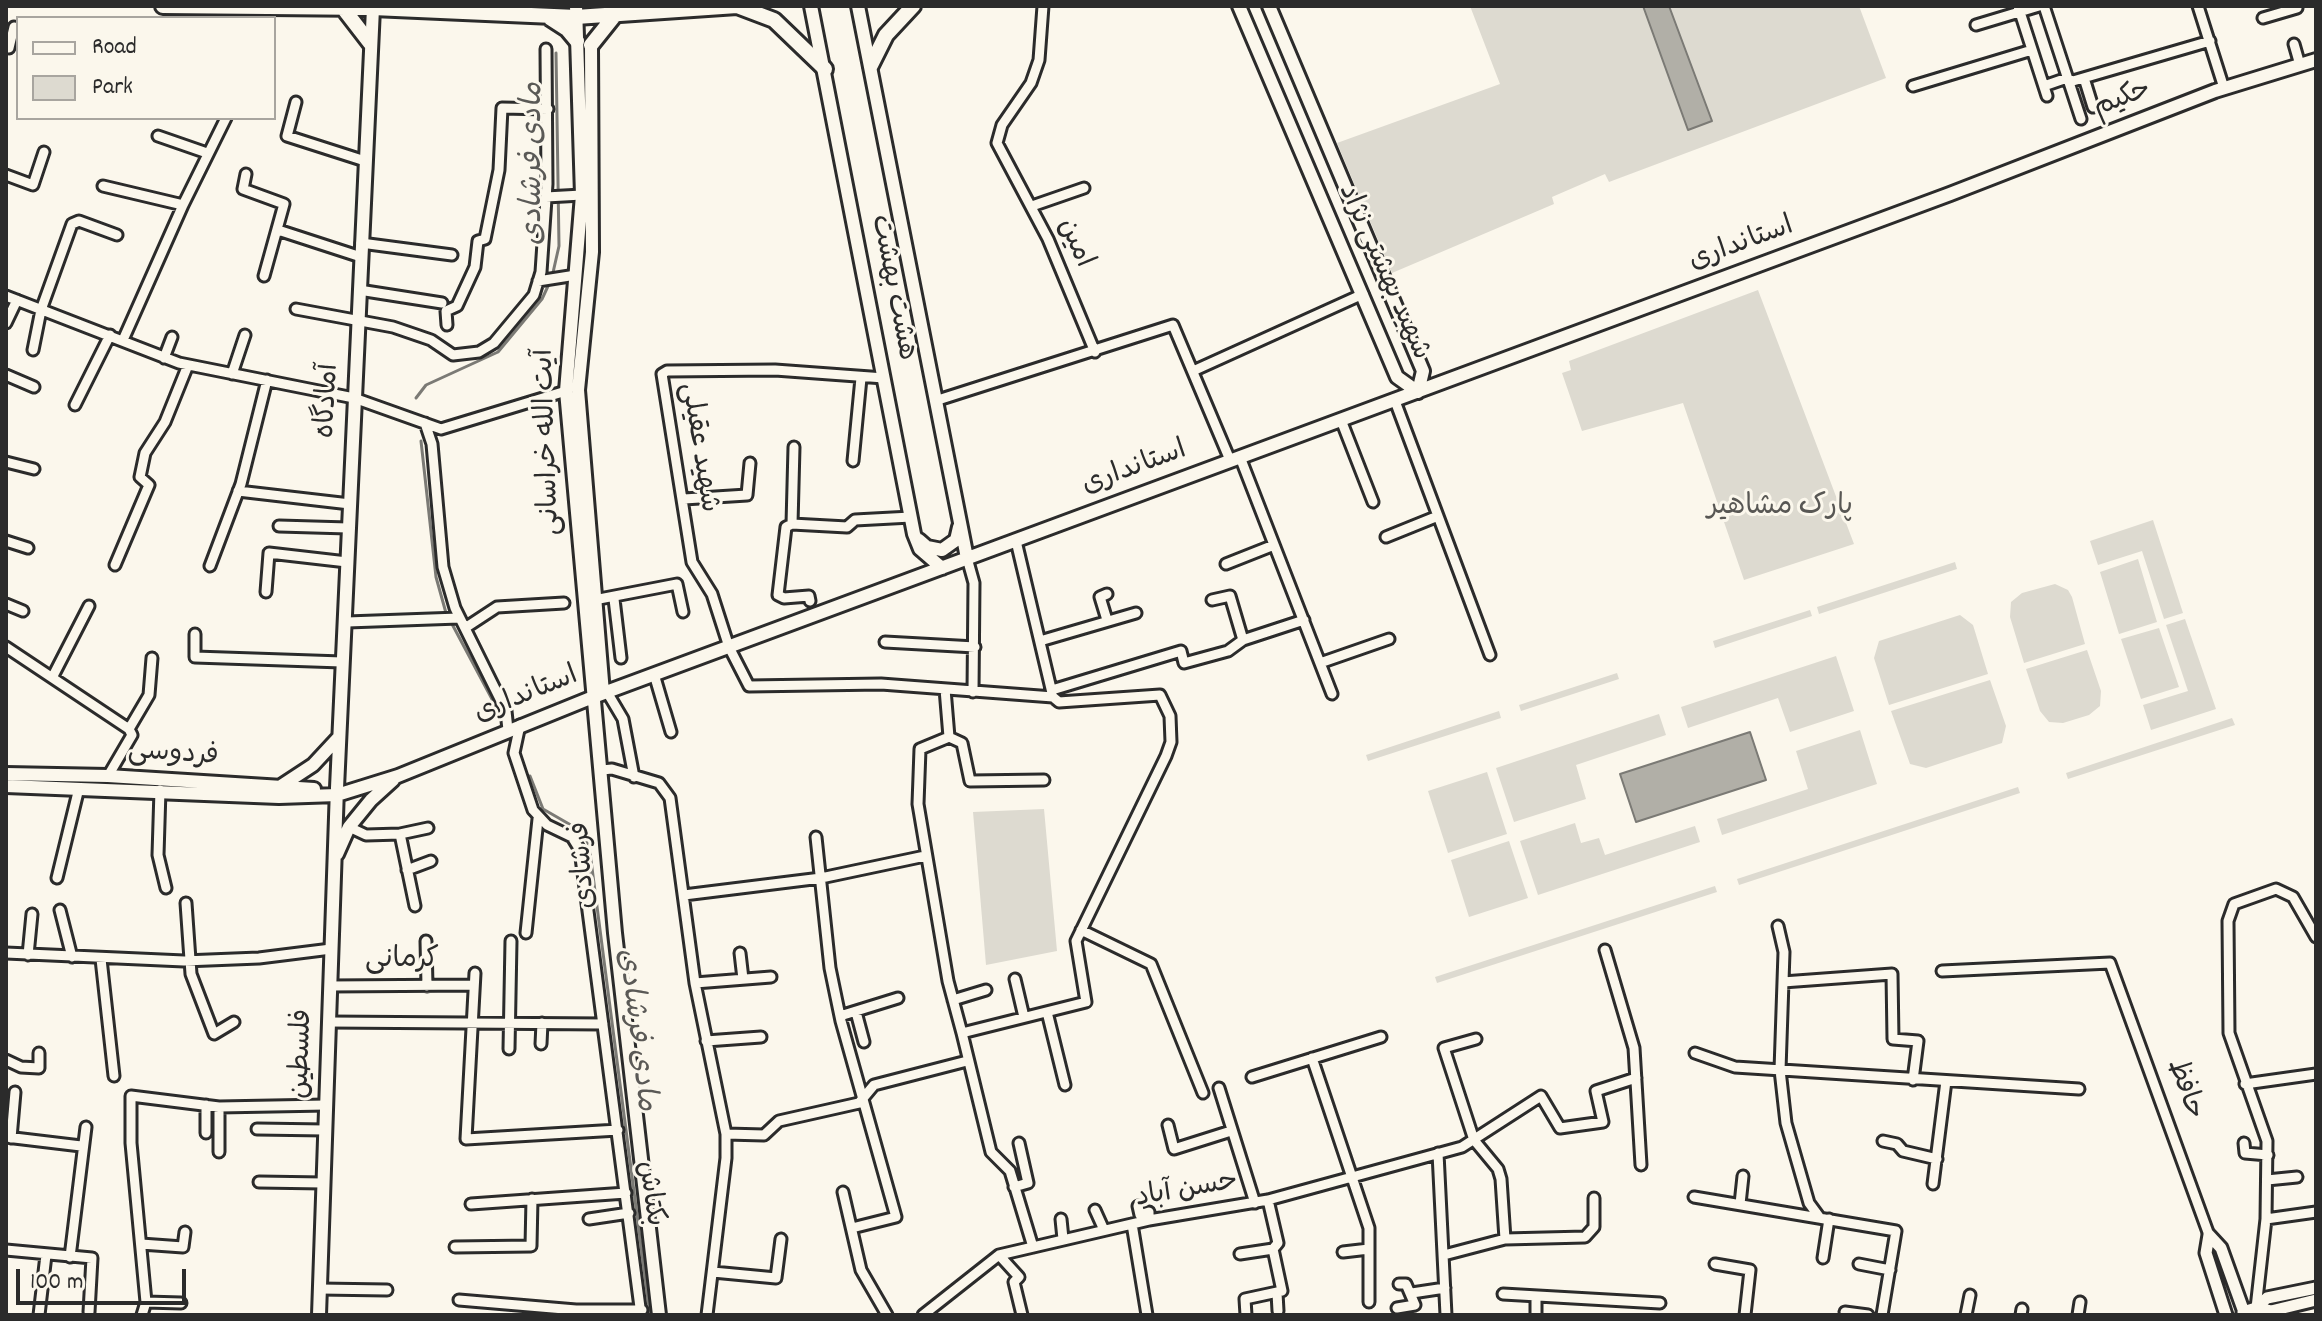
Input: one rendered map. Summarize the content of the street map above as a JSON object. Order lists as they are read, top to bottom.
{
  "streets": {
    "main road": [
      "حکیم",
      "استانداری",
      "شهید بهشتی نژاد",
      "هشت بهشت",
      "آمادگاه",
      "آیت الله خراسانی",
      "فردوسی",
      "فرشادی",
      "فلسطین"
    ],
    "street": [
      "امین",
      "شهید عقیلی",
      "کرمانی",
      "حافظ",
      "حسن آباد",
      "بکتاش"
    ]
  },
  "crossings": [
    ["حکیم", "استانداری"],
    ["استانداری", "شهید بهشتی نژاد"],
    ["استانداری", "هشت بهشت"],
    ["استانداری", "آمادگاه"],
    ["استانداری", "آیت الله خراسانی"],
    ["استانداری", "شهید عقیلی"],
    ["استانداری", "فردوسی"],
    ["استانداری", "فرشادی"],
    ["استانداری", "فلسطین"],
    ["هشت بهشت", "شهید عقیلی"],
    ["آمادگاه", "فردوسی"],
    ["آمادگاه", "فلسطین"],
    ["آیت الله خراسانی", "فرشادی"],
    ["فردوسی", "فلسطین"],
    ["کرمانی", "فلسطین"]
  ],
  "water": ["مادی فرشادی"],
  "parks": ["پارک مشاهیر"],
  "legend": ["Road", "Park"],
  "scale_bar": "100 m"
}
